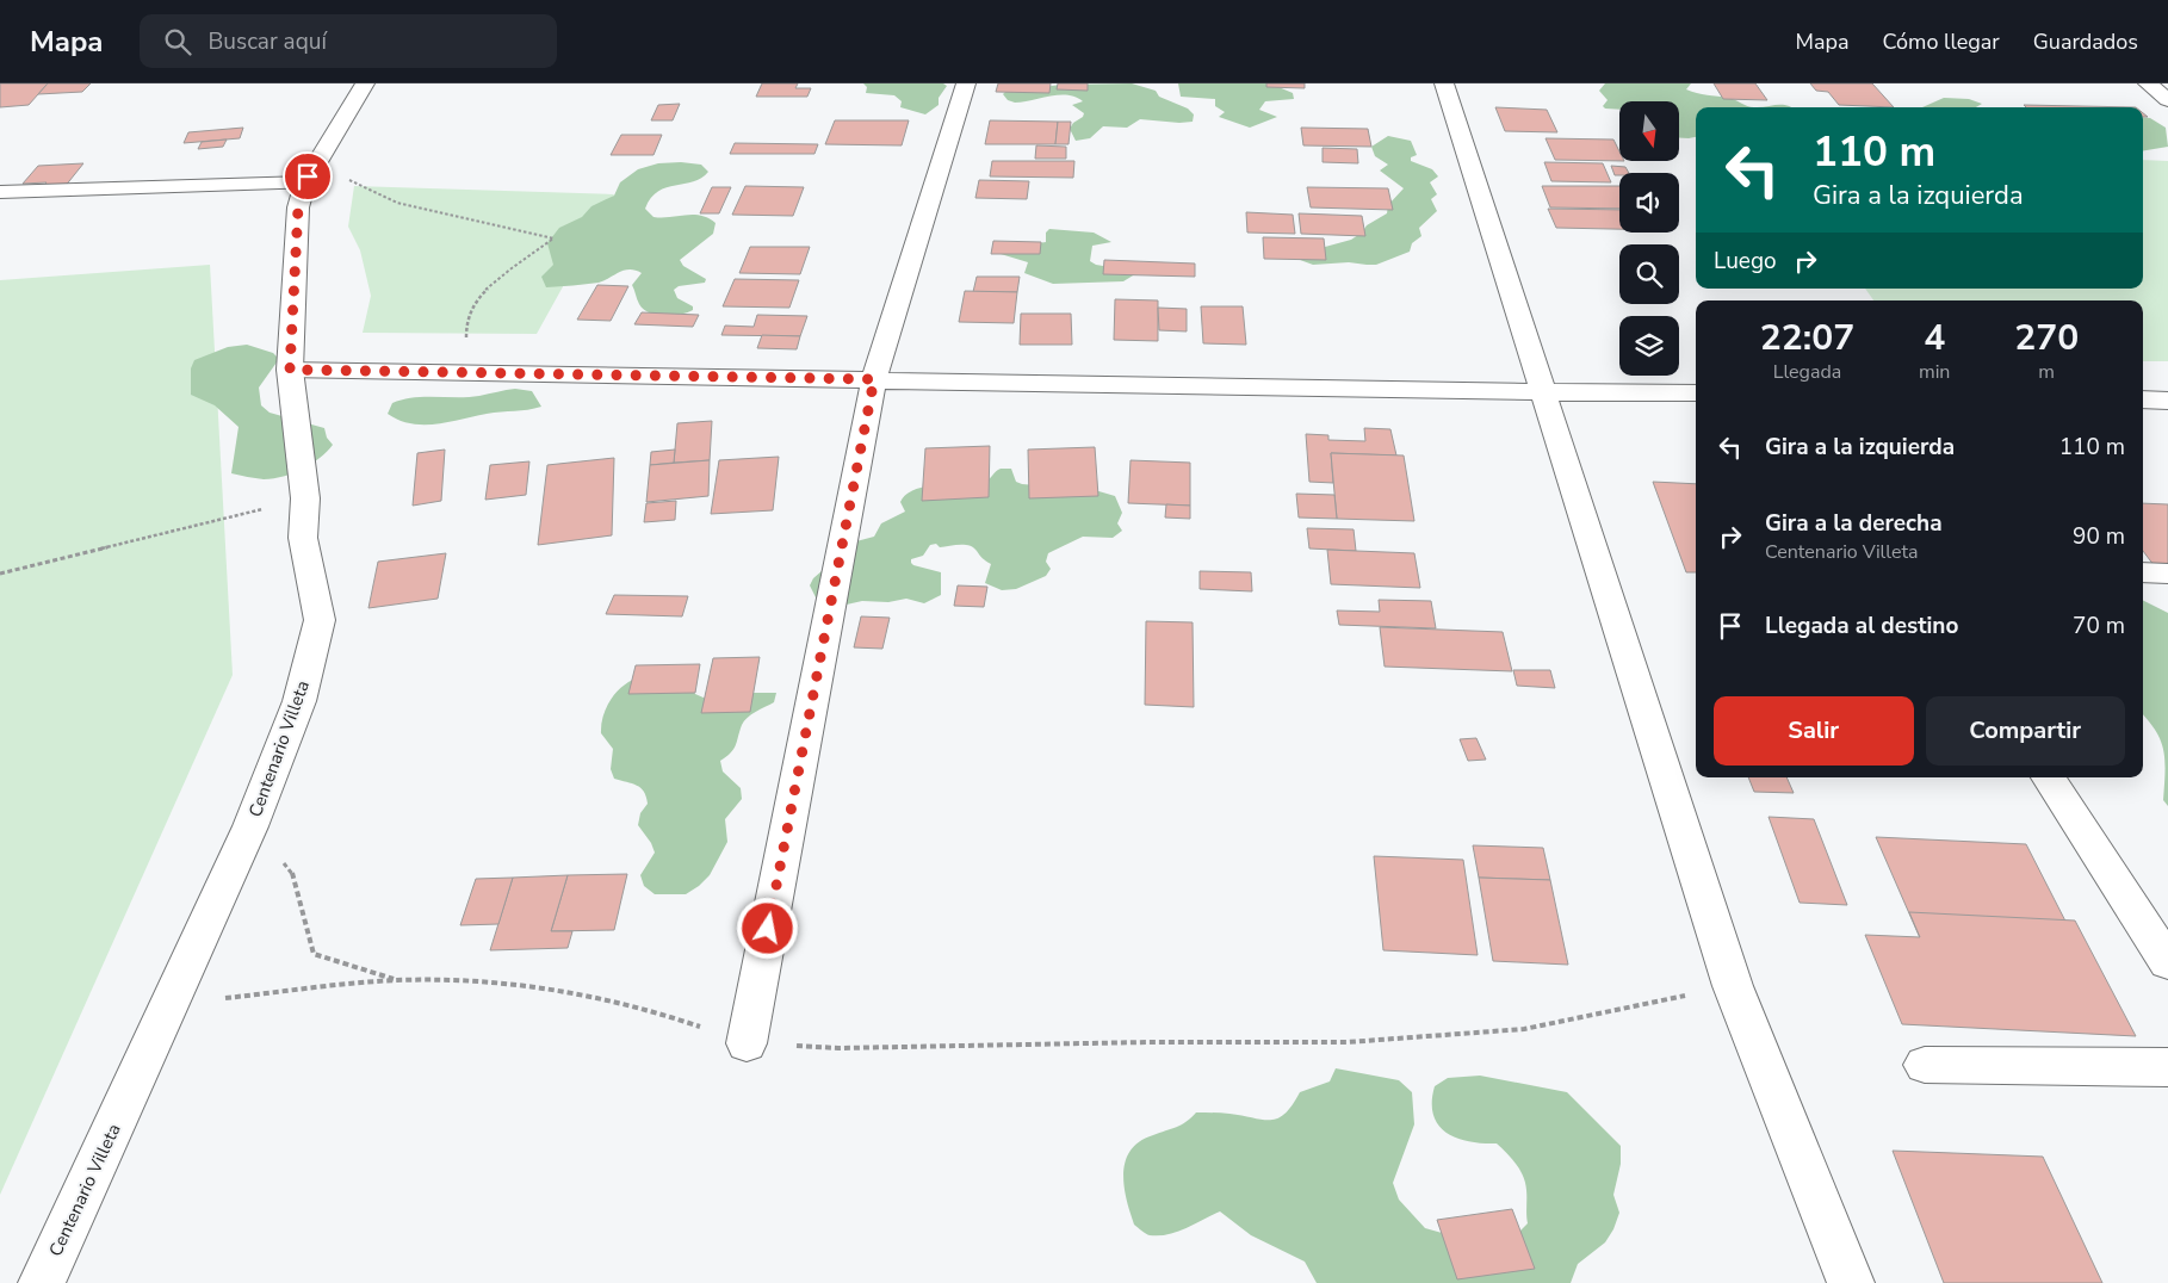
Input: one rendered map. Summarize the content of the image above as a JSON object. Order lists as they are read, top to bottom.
{
  "streets": {
    "street": ["Centenario Villeta"]
  },
  "north": "bottom",
  "page": {
    "header": "Mapa",
    "search": "Buscar aquí",
    "nav": ["Mapa", "Cómo llegar", "Guardados"],
    "turn": ["110 m", "Gira a la izquierda"],
    "then": "Luego",
    "eta": [
      "22:07",
      "Llegada",
      "4",
      "min",
      "270",
      "m"
    ],
    "list": [
      {
        "name": "Gira a la izquierda",
        "value": "110 m"
      },
      {
        "name": "Gira a la derecha",
        "note": "Centenario Villeta",
        "value": "90 m"
      },
      {
        "name": "Llegada al destino",
        "value": "70 m"
      }
    ],
    "buttons": ["Salir", "Compartir"]
  }
}
